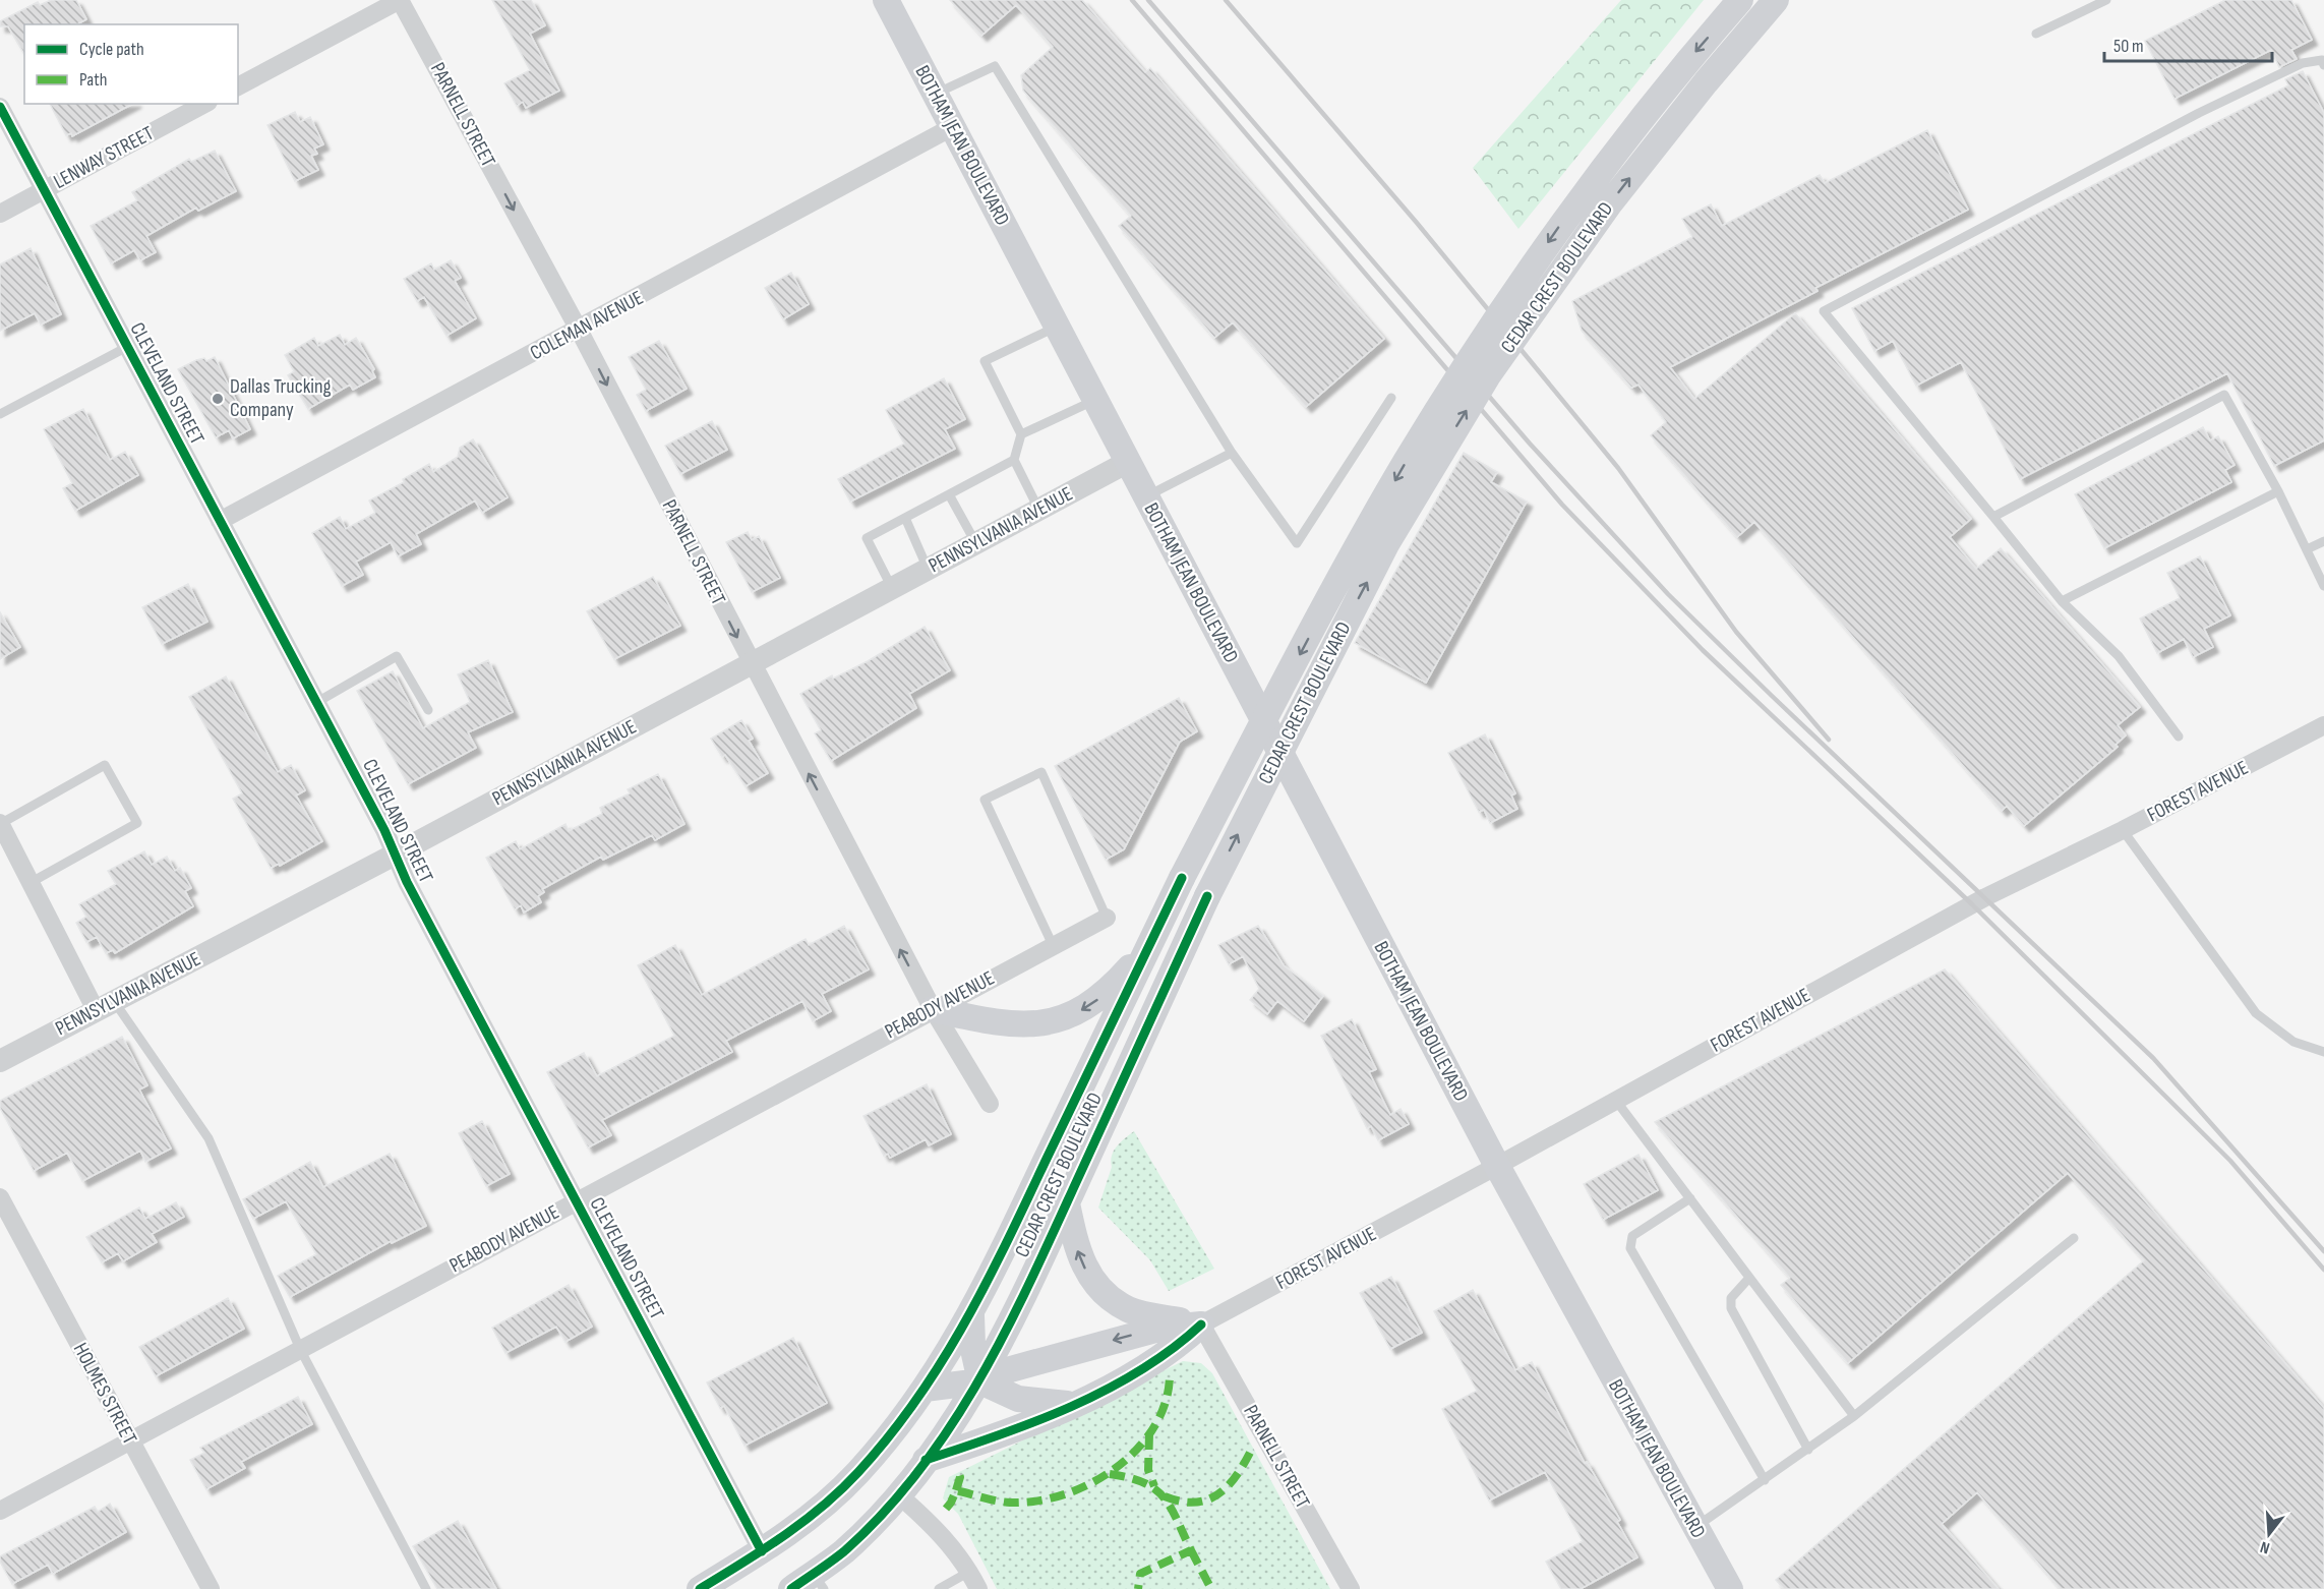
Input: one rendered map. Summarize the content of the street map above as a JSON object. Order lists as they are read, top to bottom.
{
  "streets": {
    "main road": ["BOTHAM JEAN BOULEVARD", "CEDAR CREST BOULEVARD"],
    "street": [
      "PARNELL STREET",
      "LENWAY STREET",
      "COLEMAN AVENUE",
      "CLEVELAND STREET",
      "PENNSYLVANIA AVENUE",
      "FOREST AVENUE",
      "PEABODY AVENUE",
      "HOLMES STREET"
    ]
  },
  "crossings": [
    ["PARNELL STREET", "COLEMAN AVENUE"],
    ["PARNELL STREET", "PENNSYLVANIA AVENUE"],
    ["PARNELL STREET", "FOREST AVENUE"],
    ["PARNELL STREET", "PEABODY AVENUE"],
    ["BOTHAM JEAN BOULEVARD", "COLEMAN AVENUE"],
    ["BOTHAM JEAN BOULEVARD", "PENNSYLVANIA AVENUE"],
    ["BOTHAM JEAN BOULEVARD", "FOREST AVENUE"],
    ["LENWAY STREET", "CLEVELAND STREET"],
    ["CEDAR CREST BOULEVARD", "CLEVELAND STREET"],
    ["COLEMAN AVENUE", "CLEVELAND STREET"],
    ["CLEVELAND STREET", "PENNSYLVANIA AVENUE"],
    ["CLEVELAND STREET", "PEABODY AVENUE"],
    ["PEABODY AVENUE", "HOLMES STREET"]
  ],
  "places": ["Dallas Trucking Company"],
  "legend": ["Cycle path", "Path"],
  "scale_bar": "50 m",
  "north": "bottom"
}
